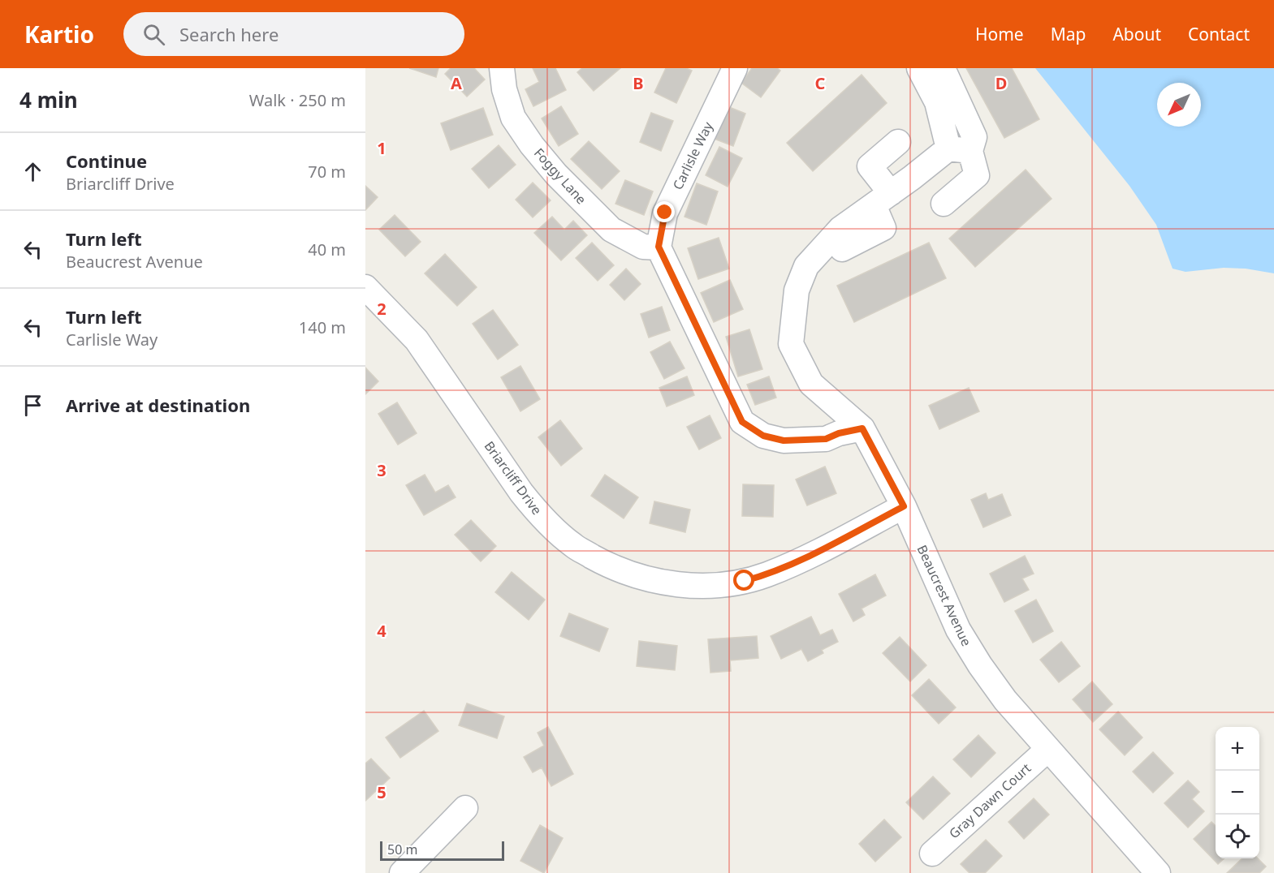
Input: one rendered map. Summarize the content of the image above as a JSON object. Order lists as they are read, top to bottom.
{
  "streets": {
    "street": [
      "Carlisle Way",
      "Foggy Lane",
      "Briarcliff Drive",
      "Beaucrest Avenue",
      "Gray Dawn Court"
    ]
  },
  "crossings": [
    ["Carlisle Way", "Foggy Lane"],
    ["Briarcliff Drive", "Beaucrest Avenue"],
    ["Beaucrest Avenue", "Gray Dawn Court"]
  ],
  "scale_bar": "50 m",
  "north": "bottom left",
  "page": {
    "header": "Kartio",
    "search": "Search here",
    "nav": [
      "Home",
      "Map",
      "About",
      "Contact"
    ],
    "heading": ["4 min", "Walk · 250 m"],
    "list": [
      ["Continue", "Briarcliff Drive", "70 m"],
      ["Turn left", "Beaucrest Avenue", "40 m"],
      ["Turn left", "Carlisle Way", "140 m"],
      "Arrive at destination"
    ],
    "map_buttons": ["+", "−"],
    "scale": "50 m"
  },
  "grid": {
    "columns": [
      "A",
      "B",
      "C",
      "D"
    ],
    "rows": [
      "1",
      "2",
      "3",
      "4",
      "5"
    ]
  }
}
